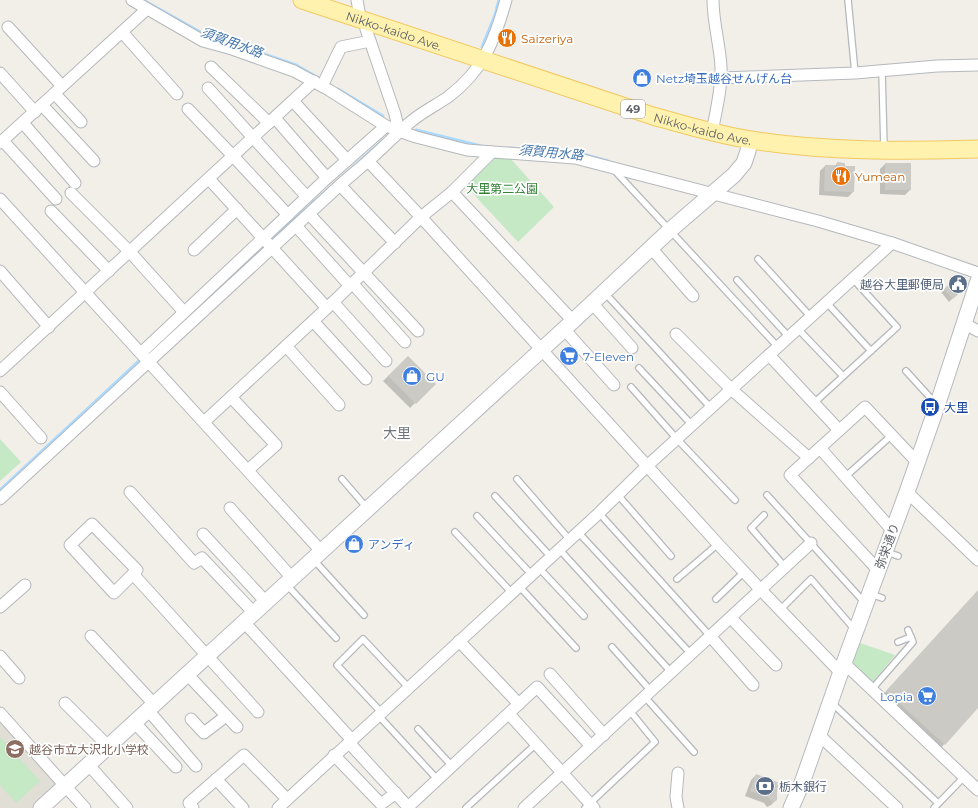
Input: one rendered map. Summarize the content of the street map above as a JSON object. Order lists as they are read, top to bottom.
{
  "streets": {
    "main road": ["Nikko-kaido Ave.", "49"],
    "street": ["弥栄通り"]
  },
  "districts": ["大里"],
  "water": ["須賀用水路"],
  "parks": ["大里第二公園"],
  "places": {
    "restaurant": ["Saizeriya", "Yumean"],
    "shop": ["Netz埼玉越谷せんげん台", "GU", "アンディ"],
    "public building": ["越谷大里郵便局"],
    "supermarket": ["7-Eleven", "Lopia"],
    "bus stop": ["大里"],
    "school or university": ["越谷市立大沢北小学校"],
    "bank": ["栃木銀行"]
  }
}
